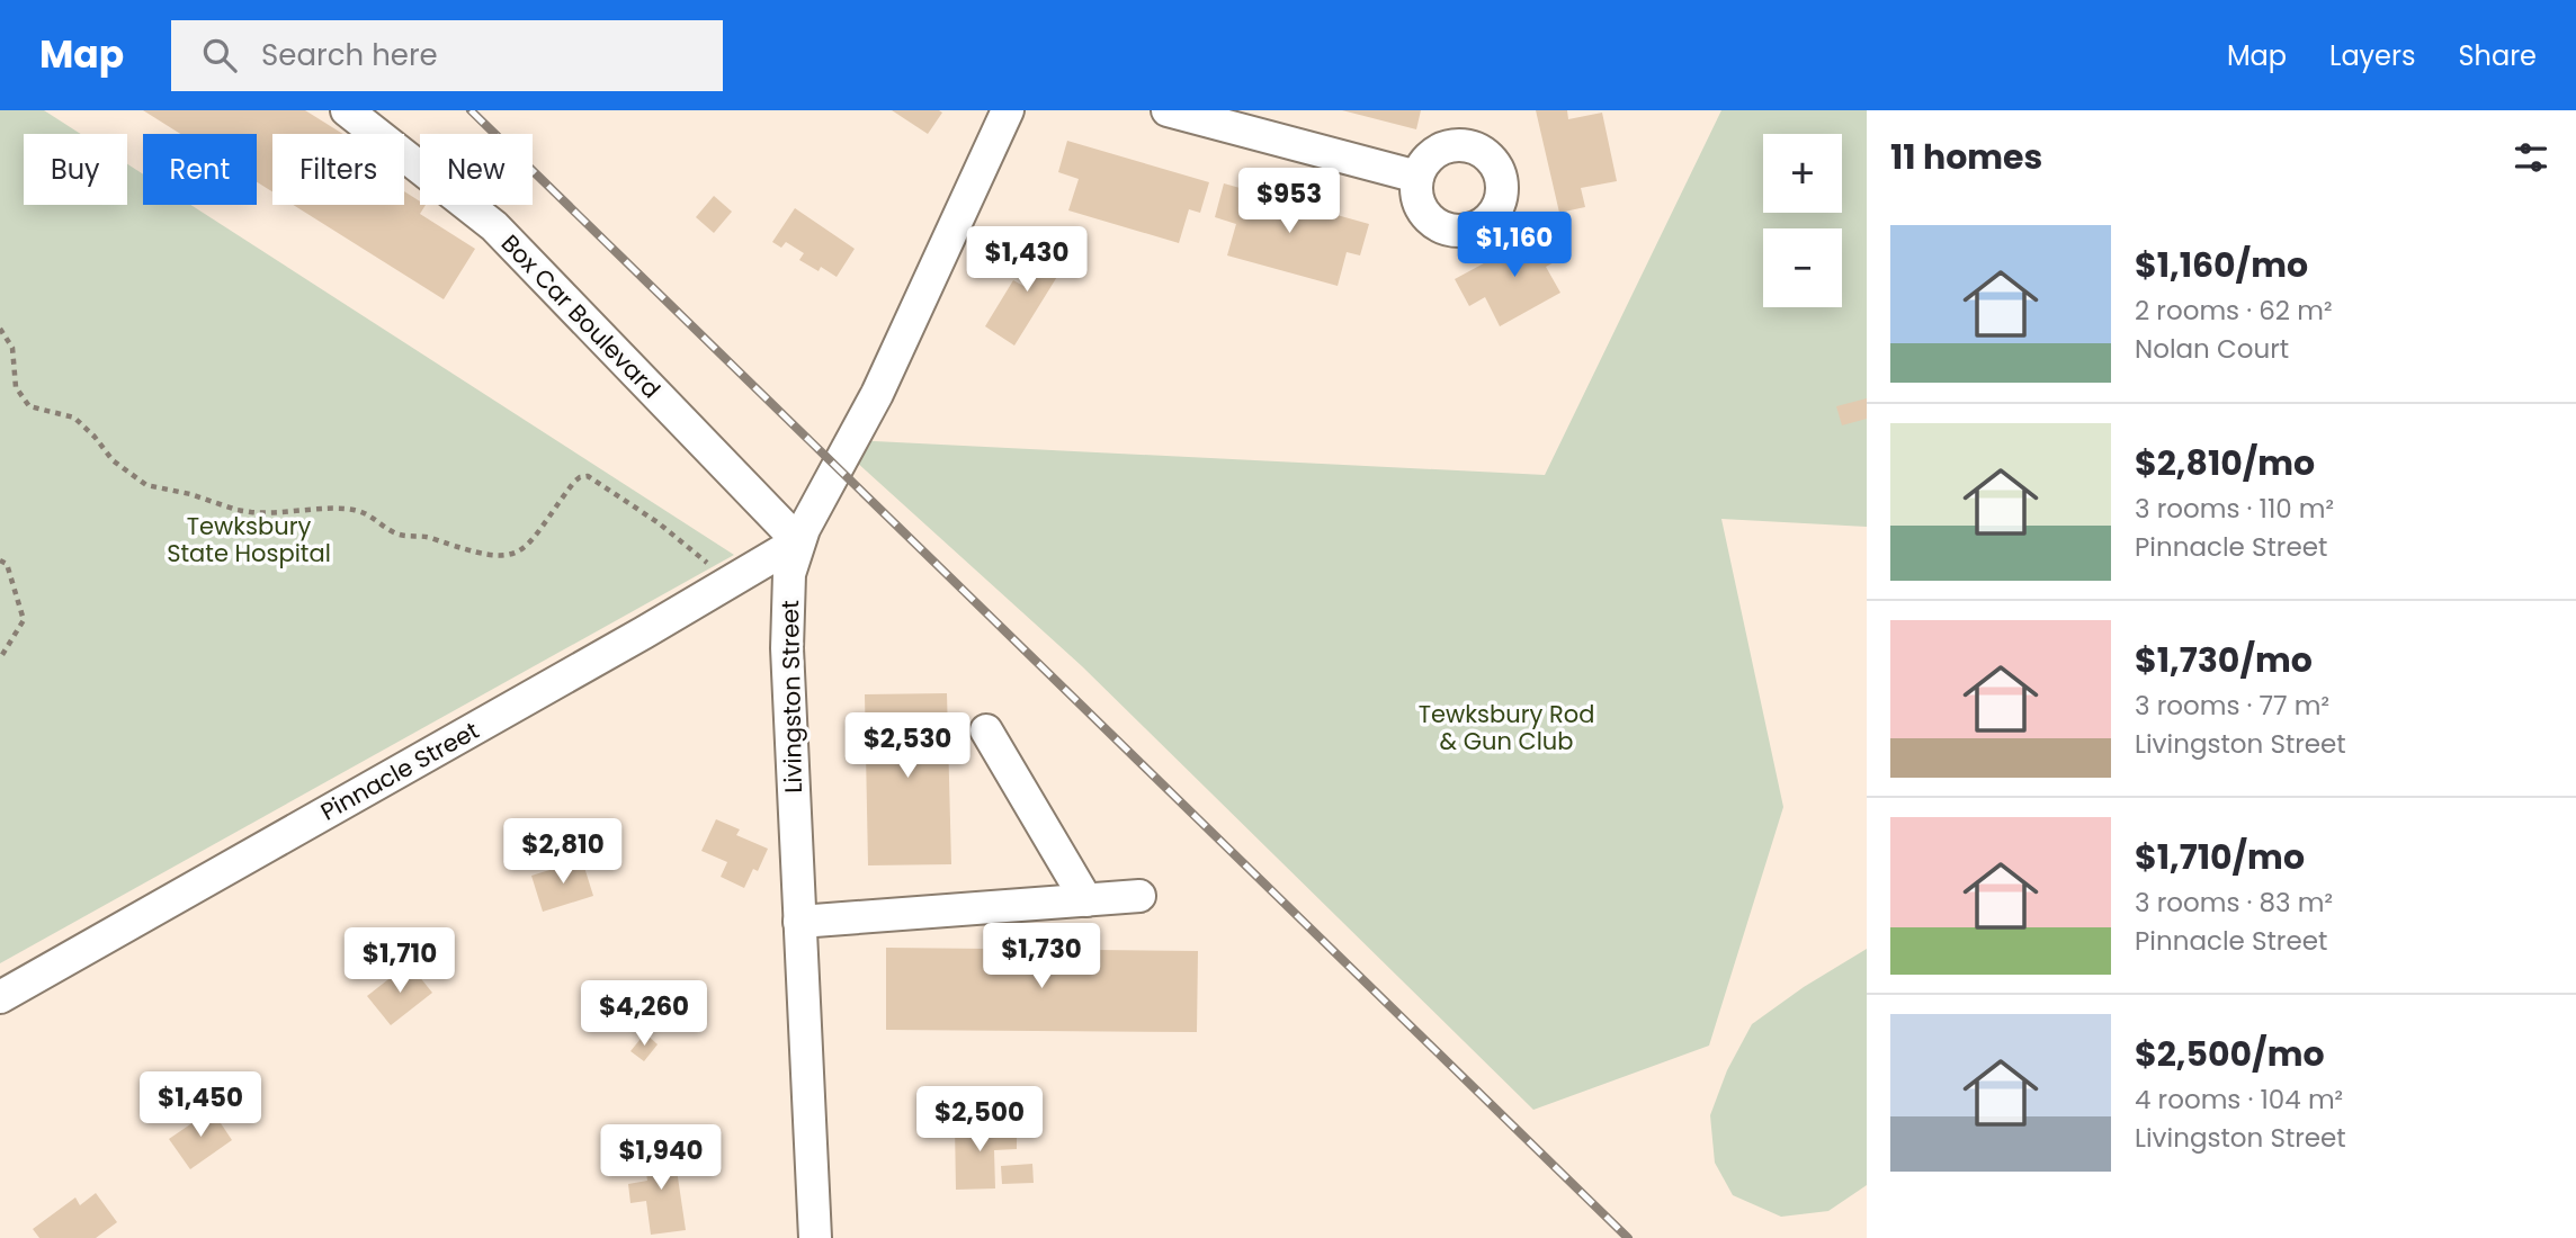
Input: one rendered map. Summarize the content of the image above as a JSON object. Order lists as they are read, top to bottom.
{
  "streets": {
    "street": ["Box Car Boulevard", "Livingston Street", "Pinnacle Street"]
  },
  "crossings": [
    ["Box Car Boulevard", "Livingston Street"],
    ["Box Car Boulevard", "Pinnacle Street"],
    ["Livingston Street", "Pinnacle Street"]
  ],
  "parks": ["Tewksbury State Hospital", "Tewksbury Rod & Gun Club"],
  "page": {
    "header": "Map",
    "search": "Search here",
    "nav": ["Map", "Layers", "Share"],
    "heading": "11 homes",
    "map_buttons": ["+", "−"],
    "chip": [
      "Buy",
      "Rent",
      "Filters",
      "New"
    ],
    "price": [
      "$953",
      "$1,160",
      "$1,430",
      "$2,530",
      "$2,810",
      "$1,730",
      "$1,710",
      "$4,260",
      "$1,450",
      "$2,500",
      "$1,940"
    ],
    "list": [
      {
        "name": "$1,160/mo",
        "note": "2 rooms · 62 m² · Nolan Court"
      },
      {
        "name": "$2,810/mo",
        "note": "3 rooms · 110 m² · Pinnacle Street"
      },
      {
        "name": "$1,730/mo",
        "note": "3 rooms · 77 m² · Livingston Street"
      },
      {
        "name": "$1,710/mo",
        "note": "3 rooms · 83 m² · Pinnacle Street"
      },
      {
        "name": "$2,500/mo",
        "note": "4 rooms · 104 m² · Livingston Street"
      }
    ]
  }
}
